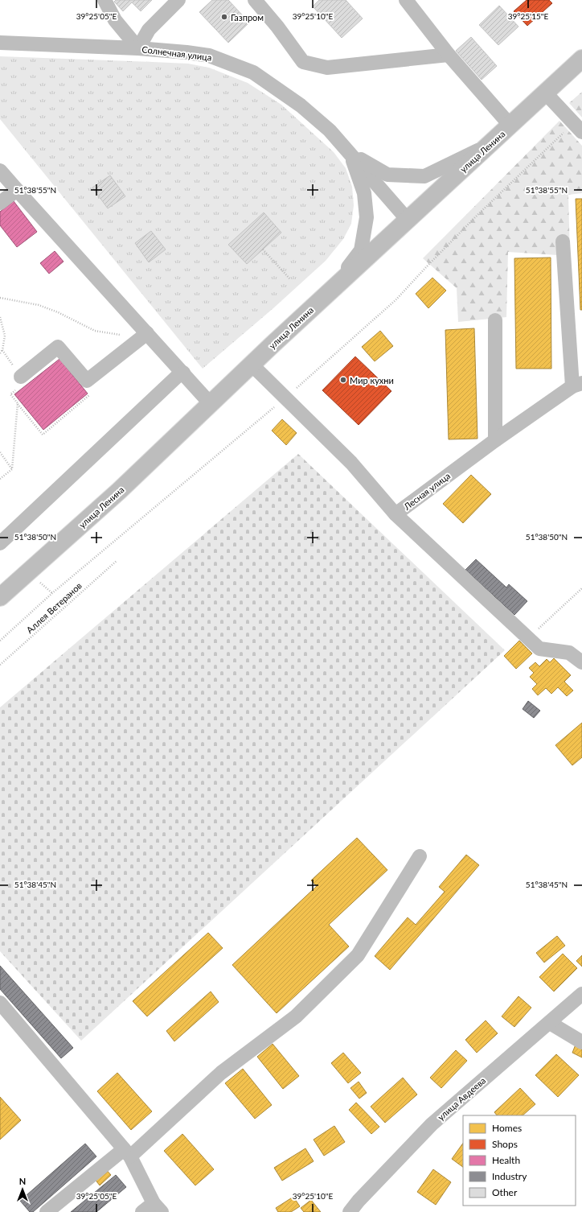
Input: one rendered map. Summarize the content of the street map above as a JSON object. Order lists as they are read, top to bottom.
{
  "streets": {
    "main road": ["улица Ленина"],
    "street": ["Солнечная улица", "Лесная улица", "улица Авдеева"],
    "path": ["Аллея Ветеранов"]
  },
  "crossings": [
    ["Солнечная улица", "улица Ленина"],
    ["улица Ленина", "Лесная улица"]
  ],
  "places": ["Газпром", "Мир кухни"],
  "legend": [
    "Homes",
    "Shops",
    "Health",
    "Industry",
    "Other"
  ],
  "north": "top",
  "coordinates": [
    "39°25'05\"E",
    "39°25'10\"E",
    "39°25'15\"E",
    "51°38'55\"N",
    "51°38'50\"N",
    "51°38'45\"N"
  ]
}
